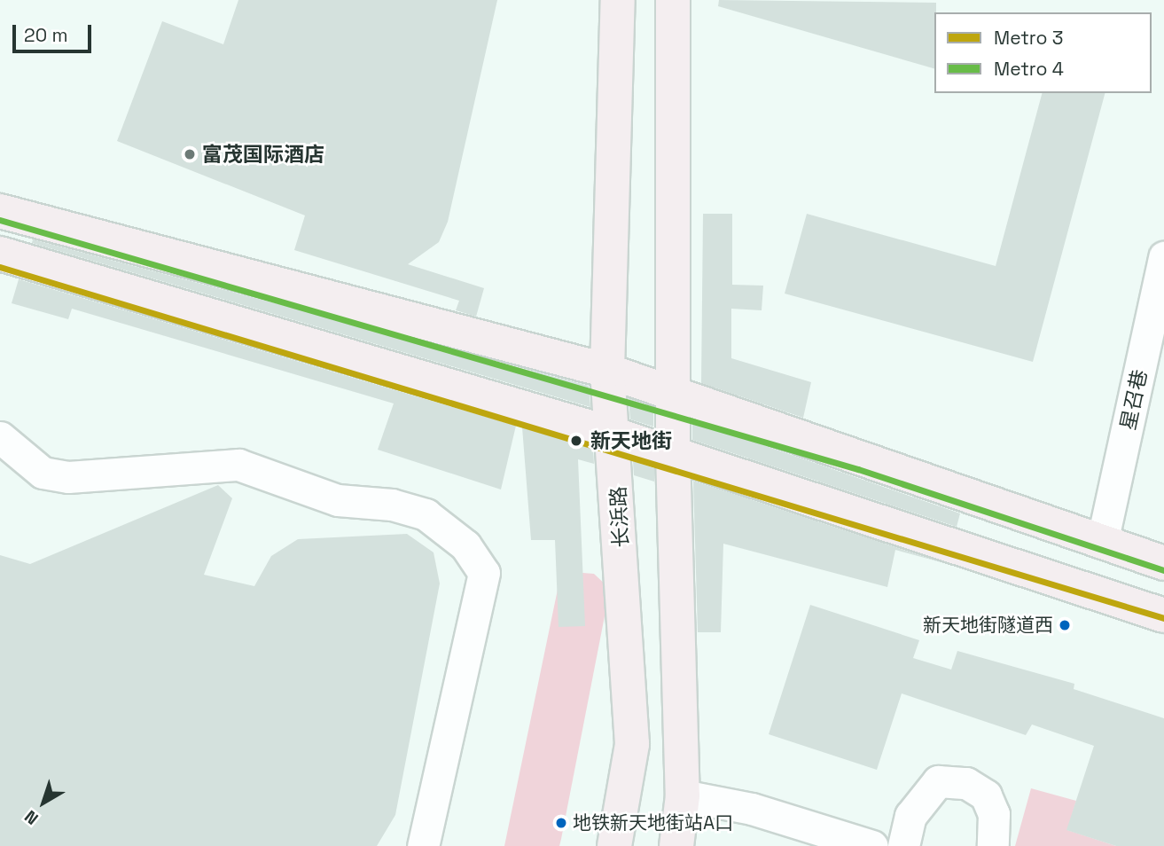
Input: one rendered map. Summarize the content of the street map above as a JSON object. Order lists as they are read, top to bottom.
{
  "streets": {
    "main road": ["长浜路"],
    "street": ["星召巷"]
  },
  "places": [
    "富茂国际酒店",
    "新天地街",
    "新天地街隧道西",
    "地铁新天地街站A口"
  ],
  "lines": ["metro line 4", "metro line 3"],
  "legend": ["Metro 3", "Metro 4"],
  "scale_bar": "20 m",
  "north": "bottom left"
}
